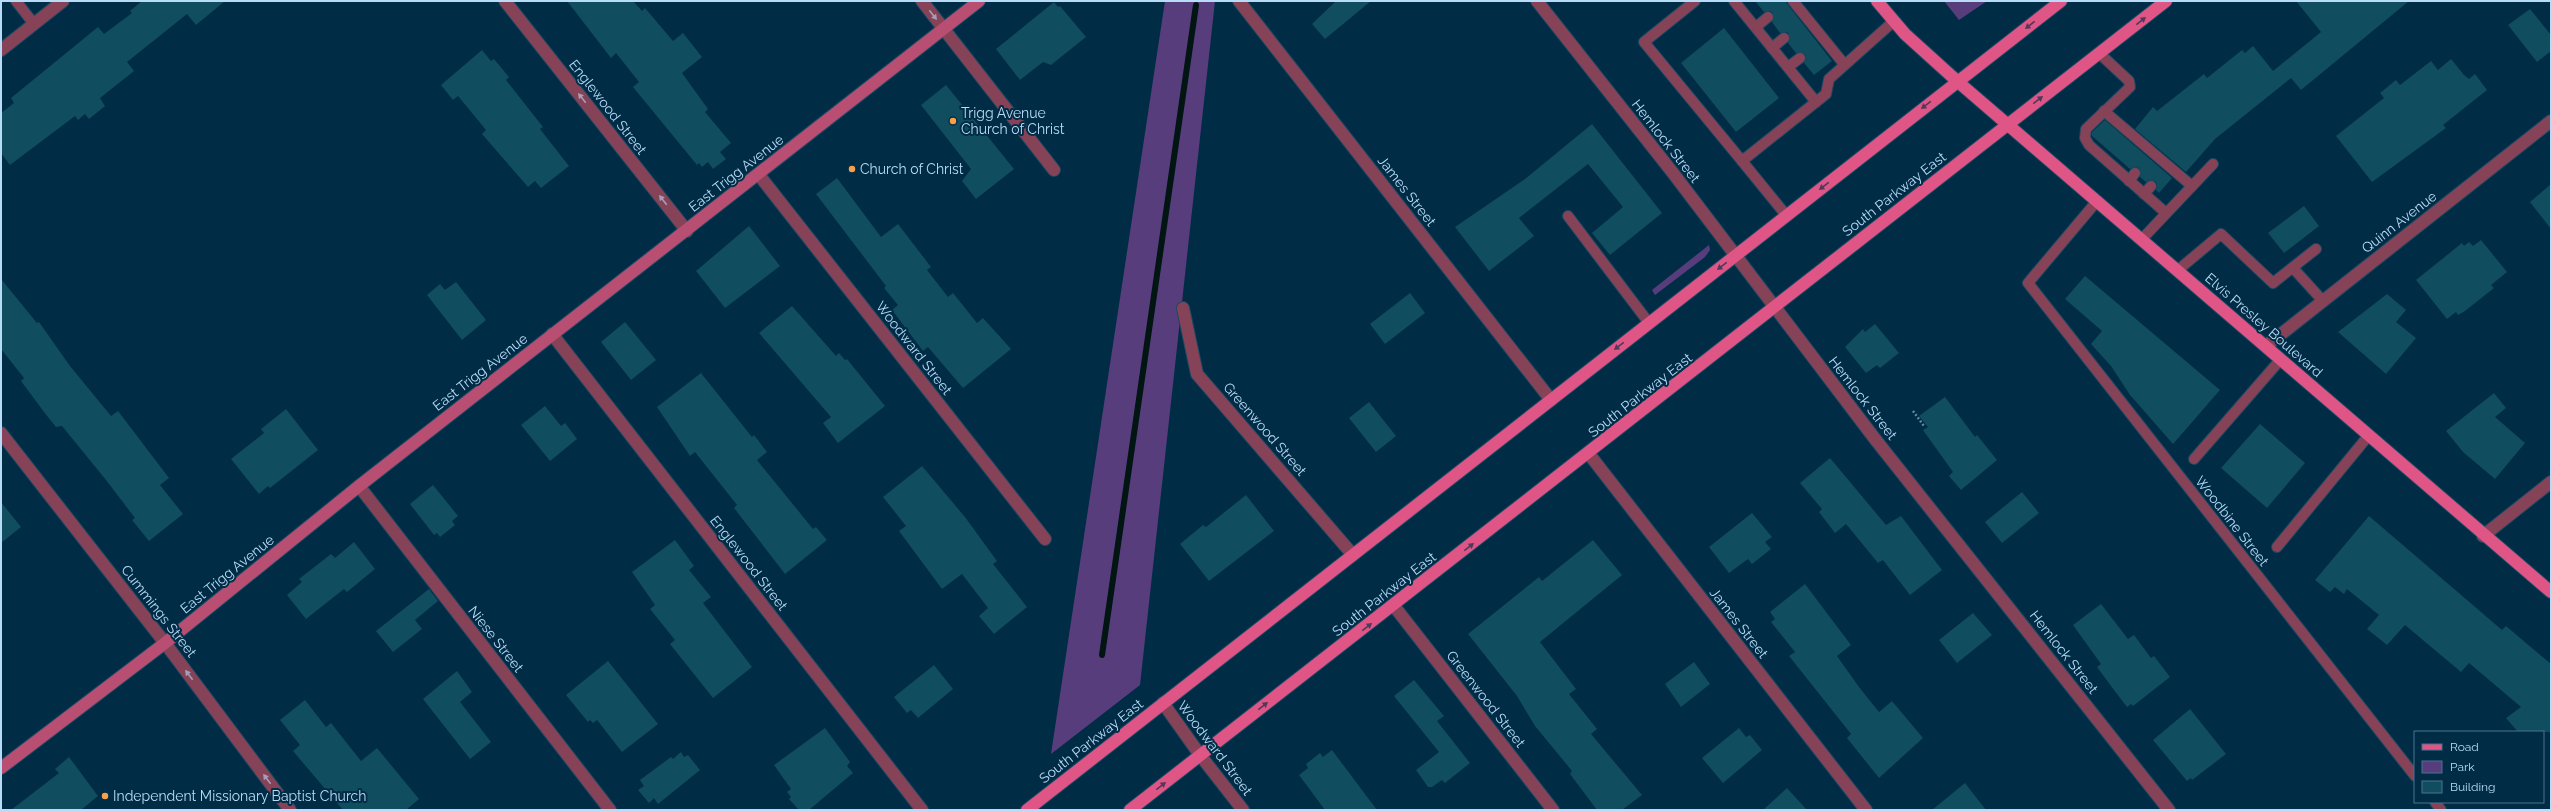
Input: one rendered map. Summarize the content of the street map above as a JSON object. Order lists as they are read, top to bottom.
{
  "streets": {
    "main road": ["South Parkway East", "Elvis Presley Boulevard"],
    "street": [
      "Englewood Street",
      "Hemlock Street",
      "East Trigg Avenue",
      "James Street",
      "Quinn Avenue",
      "Woodward Street",
      "Greenwood Street",
      "Cummings Street",
      "Niese Street"
    ],
    "lane": ["Woodbine Street"]
  },
  "crossings": [
    ["Englewood Street", "East Trigg Avenue"],
    ["Hemlock Street", "South Parkway East"],
    ["East Trigg Avenue", "Woodward Street"],
    ["East Trigg Avenue", "Cummings Street"],
    ["East Trigg Avenue", "Niese Street"],
    ["James Street", "South Parkway East"],
    ["South Parkway East", "Elvis Presley Boulevard"],
    ["South Parkway East", "Woodward Street"],
    ["South Parkway East", "Greenwood Street"],
    ["Quinn Avenue", "Elvis Presley Boulevard"],
    ["Elvis Presley Boulevard", "Woodbine Street"]
  ],
  "one_way": ["Cummings Street"],
  "places": ["Trigg Avenue Church of Christ", "Church of Christ", "Independent Missionary Baptist Church"],
  "legend": ["Road", "Park", "Building"]
}
